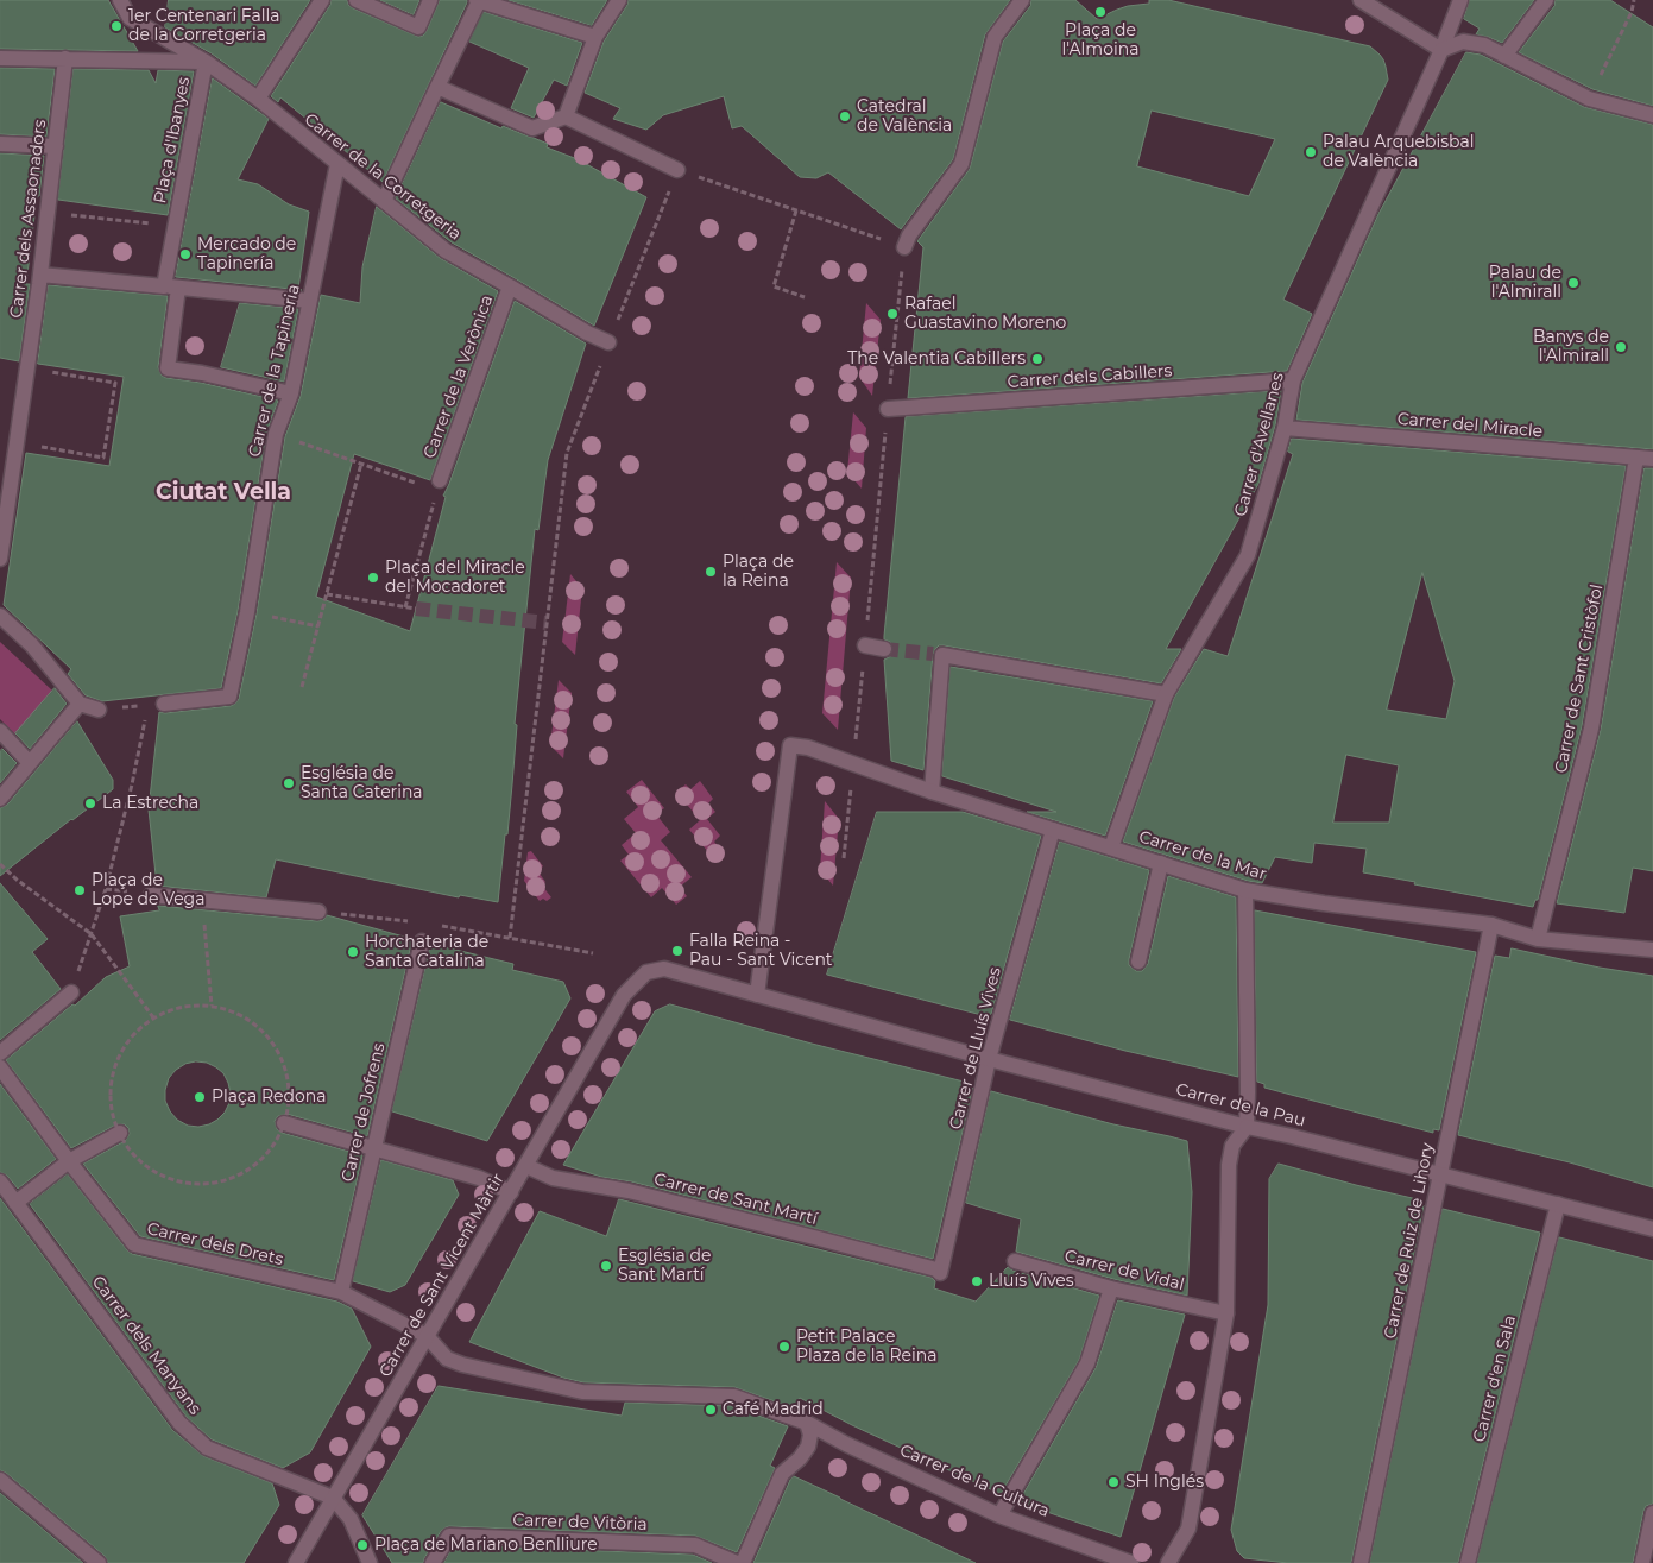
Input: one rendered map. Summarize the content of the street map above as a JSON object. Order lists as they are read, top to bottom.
{
  "streets": {
    "street": [
      "Plaça d'Ibanyes",
      "Carrer de la Corretgeria",
      "Carrer dels Assaonadors",
      "Carrer de la Tapineria",
      "Carrer de la Verònica",
      "Carrer dels Cabillers",
      "Carrer del Miracle",
      "Carrer d'Avellanes",
      "Carrer de Sant Cristòfol",
      "Carrer de la Mar",
      "Carrer de Lluís Vives",
      "Carrer de la Pau",
      "Carrer de Jofrens",
      "Carrer de Sant Martí",
      "Carrer de Ruiz de Lihory",
      "Carrer dels Drets",
      "Carrer de Vidal",
      "Carrer de Sant Vicent Màrtir",
      "Carrer dels Manyans",
      "Carrer d'en Sala",
      "Carrer de la Cultura",
      "Carrer de Vitòria"
    ]
  },
  "crossings": [
    ["Plaça d'Ibanyes", "Carrer de la Corretgeria"],
    ["Plaça d'Ibanyes", "Carrer de la Tapineria"],
    ["Carrer de la Corretgeria", "Carrer de la Tapineria"],
    ["Carrer de la Corretgeria", "Carrer de la Verònica"],
    ["Carrer dels Cabillers", "Carrer d'Avellanes"],
    ["Carrer del Miracle", "Carrer d'Avellanes"],
    ["Carrer del Miracle", "Carrer de Sant Cristòfol"],
    ["Carrer d'Avellanes", "Carrer de la Mar"],
    ["Carrer de Sant Cristòfol", "Carrer de la Mar"],
    ["Carrer de la Mar", "Carrer de Lluís Vives"],
    ["Carrer de la Mar", "Carrer de la Pau"],
    ["Carrer de la Mar", "Carrer de Ruiz de Lihory"],
    ["Carrer de la Mar", "Carrer de Sant Vicent Màrtir"],
    ["Carrer de Lluís Vives", "Carrer de la Pau"],
    ["Carrer de Lluís Vives", "Carrer de Sant Martí"],
    ["Carrer de la Pau", "Carrer de Ruiz de Lihory"],
    ["Carrer de la Pau", "Carrer de Sant Vicent Màrtir"],
    ["Carrer de la Pau", "Carrer d'en Sala"],
    ["Carrer de Jofrens", "Carrer dels Drets"],
    ["Carrer de Sant Martí", "Carrer de Sant Vicent Màrtir"],
    ["Carrer dels Drets", "Carrer de Sant Vicent Màrtir"],
    ["Carrer dels Drets", "Carrer de la Cultura"],
    ["Carrer de Sant Vicent Màrtir", "Carrer dels Manyans"],
    ["Carrer de Sant Vicent Màrtir", "Carrer de la Cultura"]
  ],
  "districts": ["Ciutat Vella"],
  "places": [
    "Plaça de l'Almoina",
    "1er Centenari Falla de la Corretgeria",
    "Catedral de València",
    "Palau Arquebisbal de València",
    "Mercado de Tapinería",
    "Palau de l'Almirall",
    "Rafael Guastavino Moreno",
    "Banys de l'Almirall",
    "The Valentia Cabillers",
    "Plaça de la Reina",
    "Plaça del Miracle del Mocadoret",
    "Església de Santa Caterina",
    "La Estrecha",
    "Plaça de Lope de Vega",
    "Falla Reina - Pau - Sant Vicent",
    "Horchateria de Santa Catalina",
    "Plaça Redona",
    "Església de Sant Martí",
    "Lluís Vives",
    "Petit Palace Plaza de la Reina",
    "Café Madrid",
    "SH Inglés",
    "Plaça de Mariano Benlliure"
  ]
}
